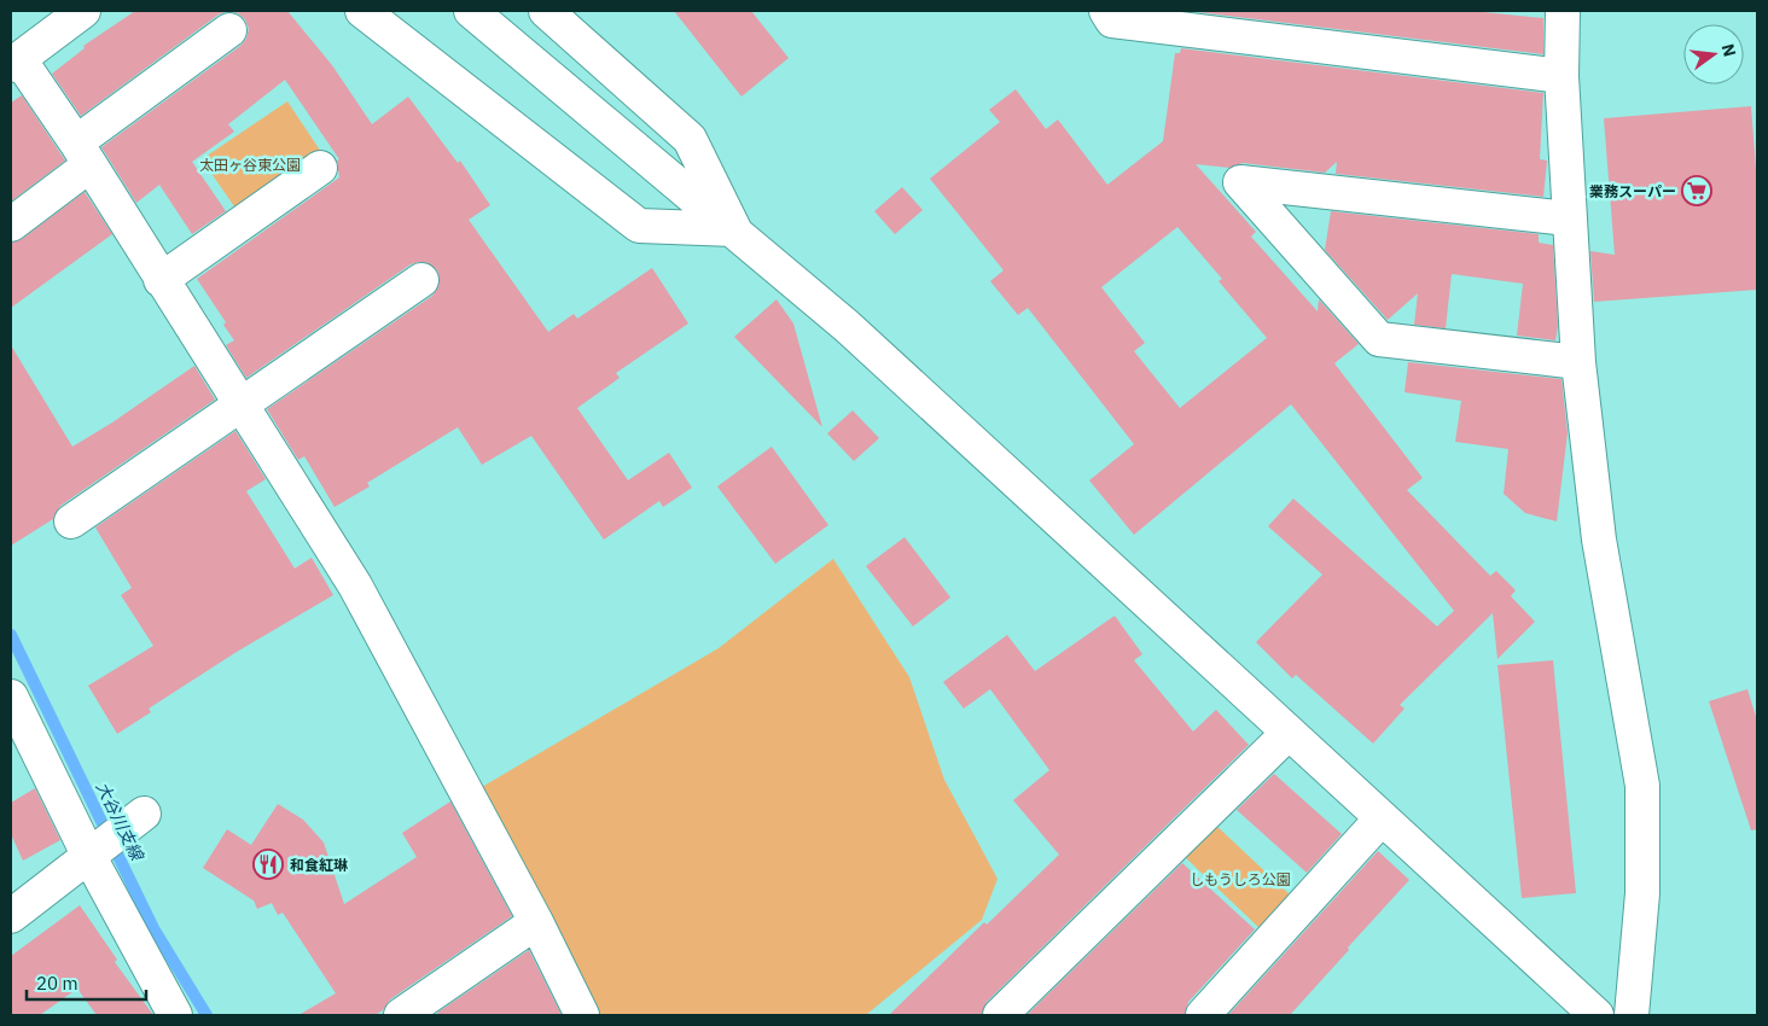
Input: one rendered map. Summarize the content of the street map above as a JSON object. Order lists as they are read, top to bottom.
{
  "water": ["大谷川支線"],
  "parks": ["太田ヶ谷東公園", "しもうしろ公園"],
  "places": {
    "supermarket": ["業務スーパー"],
    "restaurant": ["和食紅琳"]
  },
  "scale_bar": "20 m",
  "north": "right"
}
